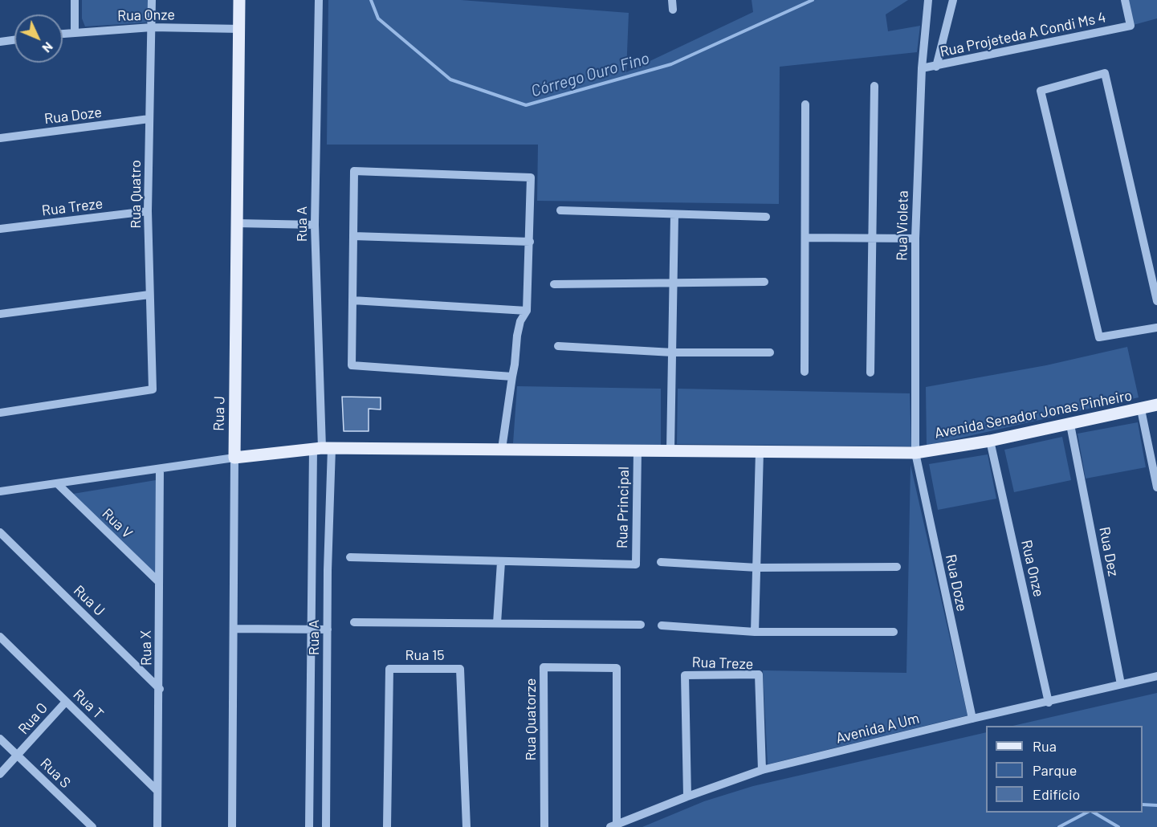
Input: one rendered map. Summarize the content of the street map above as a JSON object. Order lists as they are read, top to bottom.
{
  "streets": {
    "main road": ["Rua J", "Avenida Senador Jonas Pinheiro"],
    "street": [
      "Rua Onze",
      "Rua Projeteda A Condi Ms 4",
      "Rua Doze",
      "Rua Quatro",
      "Rua Treze",
      "Rua A",
      "Rua Violeta",
      "Rua Principal",
      "Rua V",
      "Rua Dez",
      "Rua U",
      "Rua X",
      "Rua 15",
      "Rua T",
      "Rua O",
      "Rua Quatorze",
      "Avenida A Um",
      "Rua S"
    ]
  },
  "crossings": [
    ["Rua Onze", "Rua Quatro"],
    ["Rua Onze", "Rua J"],
    ["Rua Onze", "Avenida Senador Jonas Pinheiro"],
    ["Rua Onze", "Avenida A Um"],
    ["Rua Projeteda A Condi Ms 4", "Rua Violeta"],
    ["Rua Doze", "Rua Quatro"],
    ["Rua Doze", "Rua Violeta"],
    ["Rua Doze", "Avenida Senador Jonas Pinheiro"],
    ["Rua Doze", "Avenida A Um"],
    ["Rua Quatro", "Rua Treze"],
    ["Rua Treze", "Avenida A Um"],
    ["Rua A", "Avenida Senador Jonas Pinheiro"],
    ["Rua Violeta", "Avenida Senador Jonas Pinheiro"],
    ["Avenida Senador Jonas Pinheiro", "Rua Principal"],
    ["Avenida Senador Jonas Pinheiro", "Rua Dez"],
    ["Rua V", "Rua X"],
    ["Rua Dez", "Avenida A Um"],
    ["Rua U", "Rua X"],
    ["Rua X", "Rua T"],
    ["Rua T", "Rua O"],
    ["Rua O", "Rua S"],
    ["Rua Quatorze", "Avenida A Um"]
  ],
  "water": ["Córrego Ouro Fino"],
  "legend": ["Rua", "Parque", "Edifício"],
  "north": "bottom right"
}
